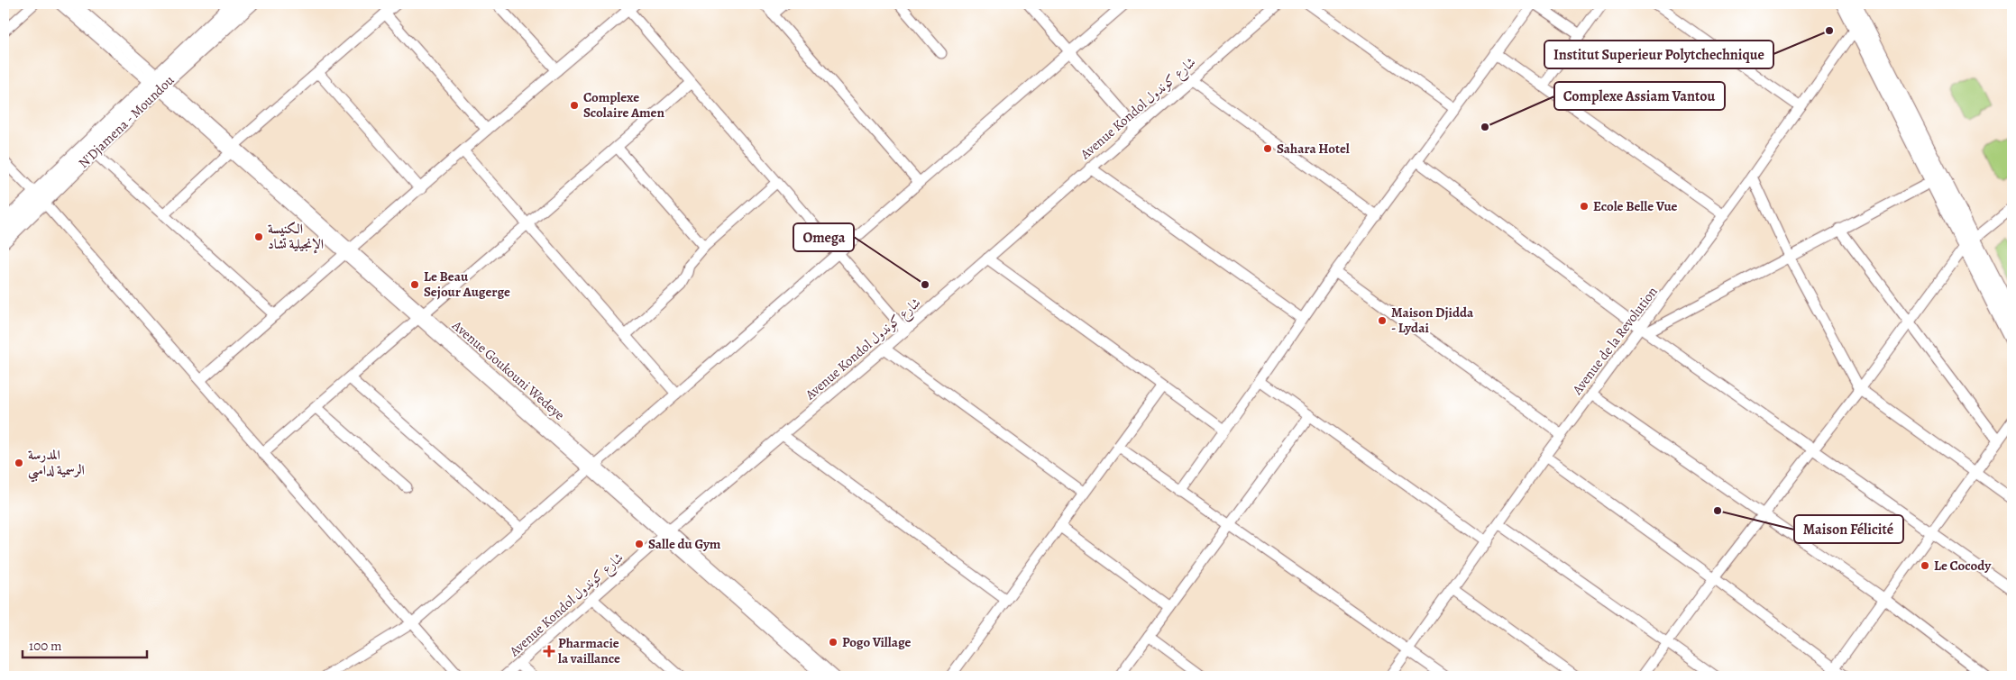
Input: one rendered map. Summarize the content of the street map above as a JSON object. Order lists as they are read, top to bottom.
{
  "streets": {
    "main road": ["N'Djamena - Moundou"],
    "street": ["Avenue Kondol شارع كوندول", "Avenue de la Revolution", "Avenue Goukouni Wedeye"]
  },
  "crossings": [
    ["Avenue Kondol شارع كوندول", "Avenue Goukouni Wedeye"],
    ["N'Djamena - Moundou", "Avenue Goukouni Wedeye"]
  ],
  "places": {
    "other": [
      "Institut Superieur Polytchechnique",
      "Complexe Scolaire Amen",
      "Complexe Assiam Vantou",
      "Sahara Hotel",
      "Ecole Belle Vue",
      "الكنيسة الإنجيلية تشاد",
      "Le Beau Sejour Augerge",
      "Omega",
      "Maison Djidda - Lydai",
      "المدرسة الرسمية لدامبي",
      "Maison Félicité",
      "Salle du Gym",
      "Le Cocody",
      "Pogo Village"
    ],
    "health": ["Pharmacie la vaillance"]
  },
  "scale_bar": "100 m"
}
